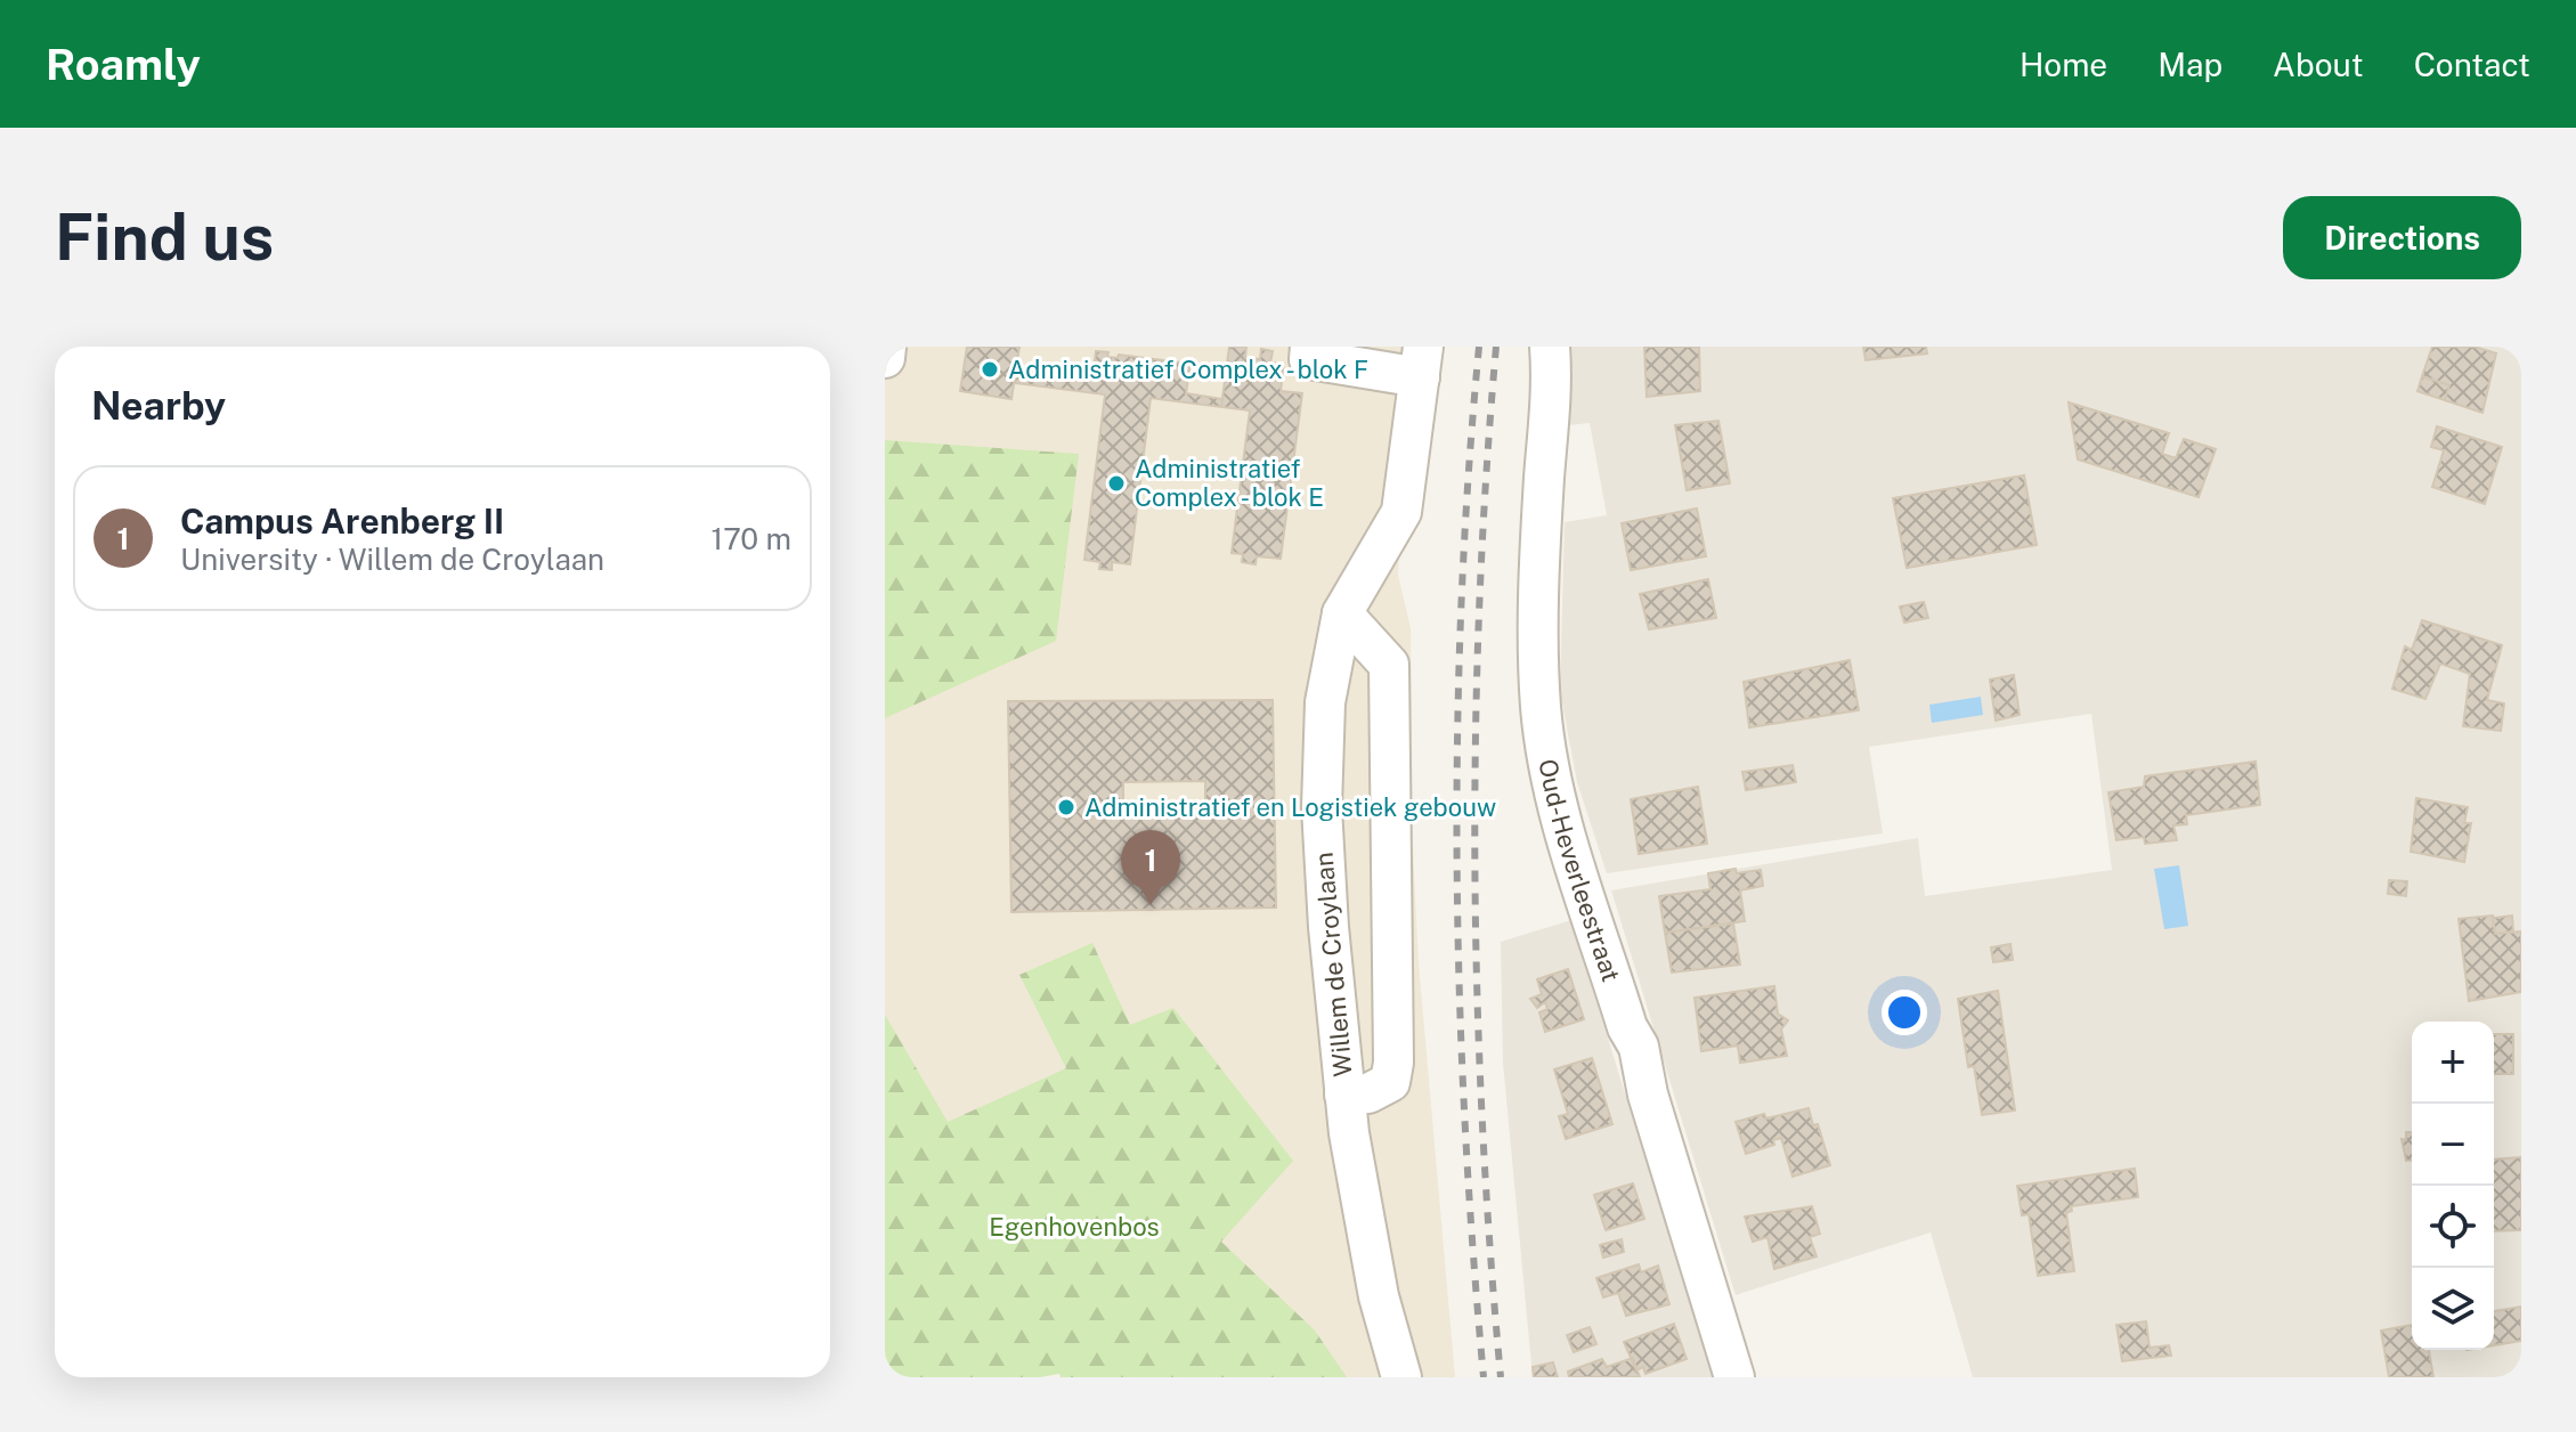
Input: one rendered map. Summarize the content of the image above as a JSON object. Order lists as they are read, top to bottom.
{
  "streets": {
    "street": ["Oud-Heverleestraat", "Willem de Croylaan"]
  },
  "parks": ["Egenhovenbos"],
  "places": ["Administratief Complex - blok F", "Administratief Complex - blok E", "Administratief en Logistiek gebouw"],
  "page": {
    "header": "Roamly",
    "nav": [
      "Home",
      "Map",
      "About",
      "Contact"
    ],
    "buttons": "Directions",
    "title": "Find us",
    "heading": "Nearby",
    "list": [
      {
        "mark": "1",
        "name": "Campus Arenberg II",
        "note": "University · Willem de Croylaan",
        "value": "170 m"
      }
    ],
    "pins": "1",
    "map_buttons": ["+", "−"]
  }
}
